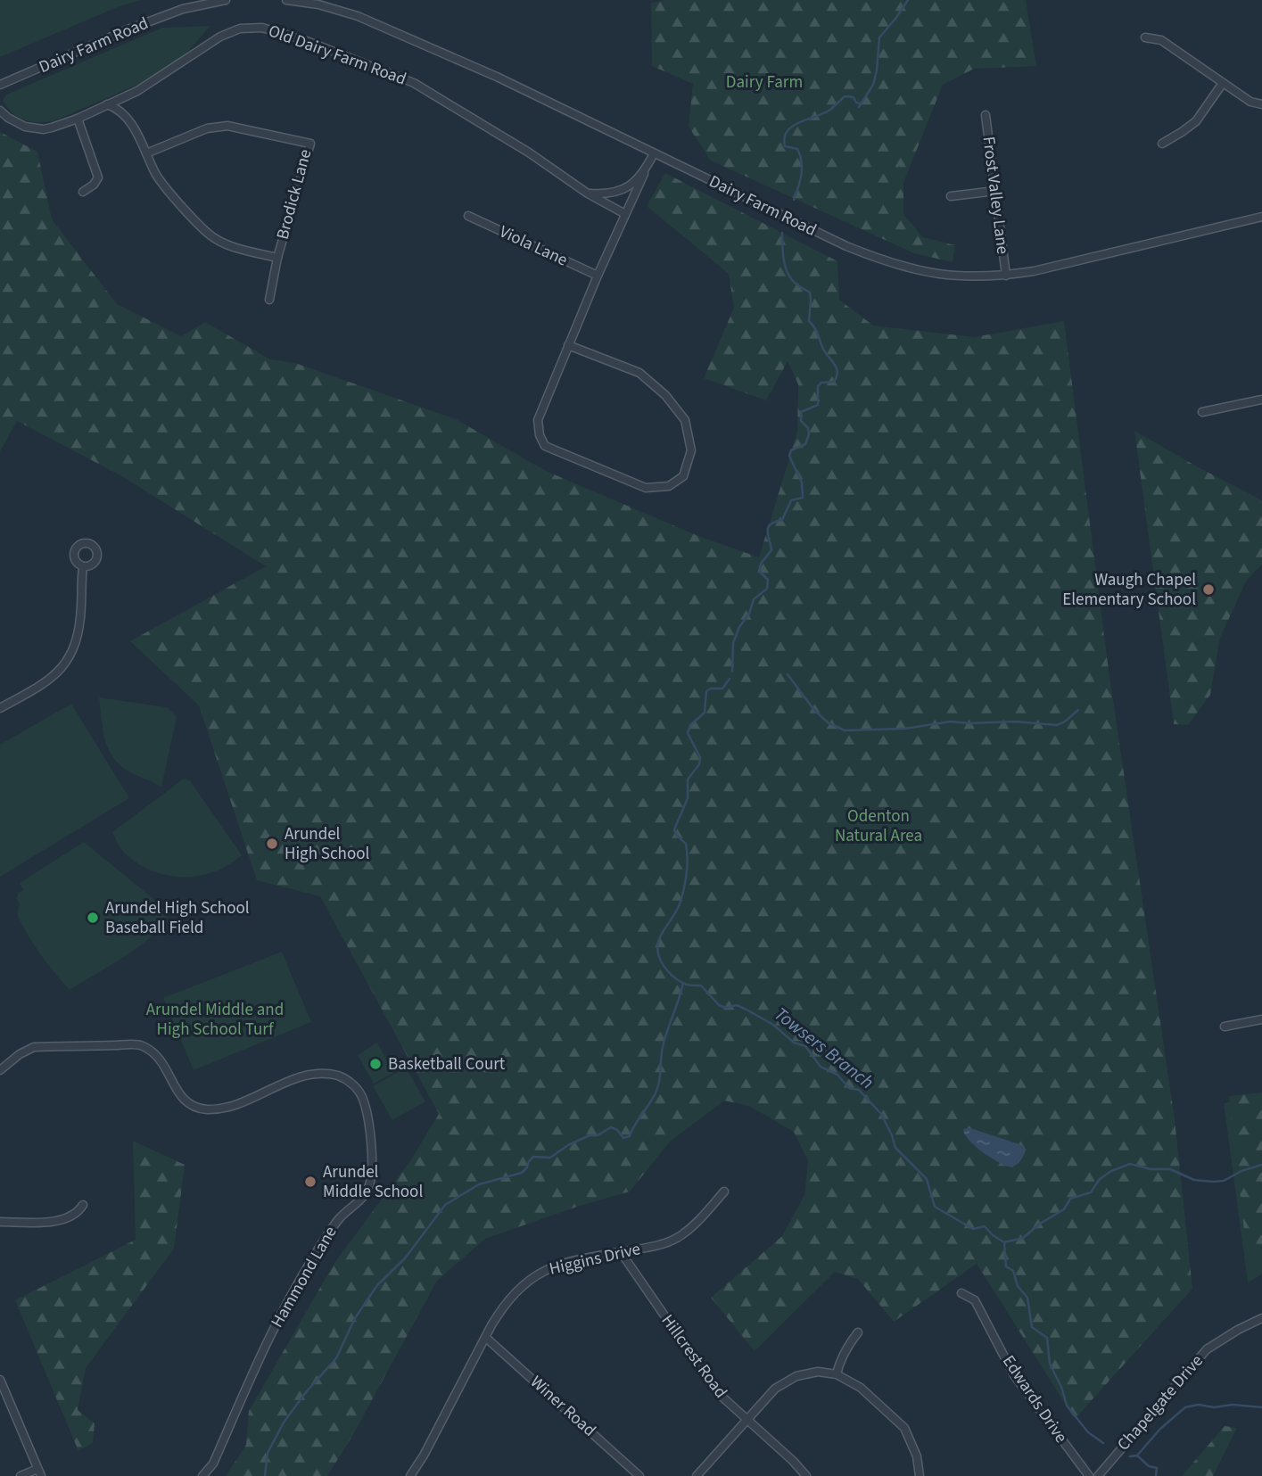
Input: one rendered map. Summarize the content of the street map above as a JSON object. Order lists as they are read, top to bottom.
{
  "streets": {
    "street": [
      "Dairy Farm Road",
      "Old Dairy Farm Road",
      "Brodick Lane",
      "Frost Valley Lane",
      "Viola Lane",
      "Higgins Drive",
      "Hammond Lane",
      "Hillcrest Road",
      "Edwards Drive",
      "Chapelgate Drive",
      "Winer Road"
    ]
  },
  "crossings": [
    ["Dairy Farm Road", "Frost Valley Lane"],
    ["Higgins Drive", "Hillcrest Road"],
    ["Higgins Drive", "Winer Road"]
  ],
  "water": ["Towsers Branch"],
  "parks": ["Dairy Farm", "Odenton Natural Area", "Arundel Middle and High School Turf"],
  "places": [
    "Waugh Chapel Elementary School",
    "Arundel High School",
    "Arundel High School Baseball Field",
    "Basketball Court",
    "Arundel Middle School"
  ]
}
